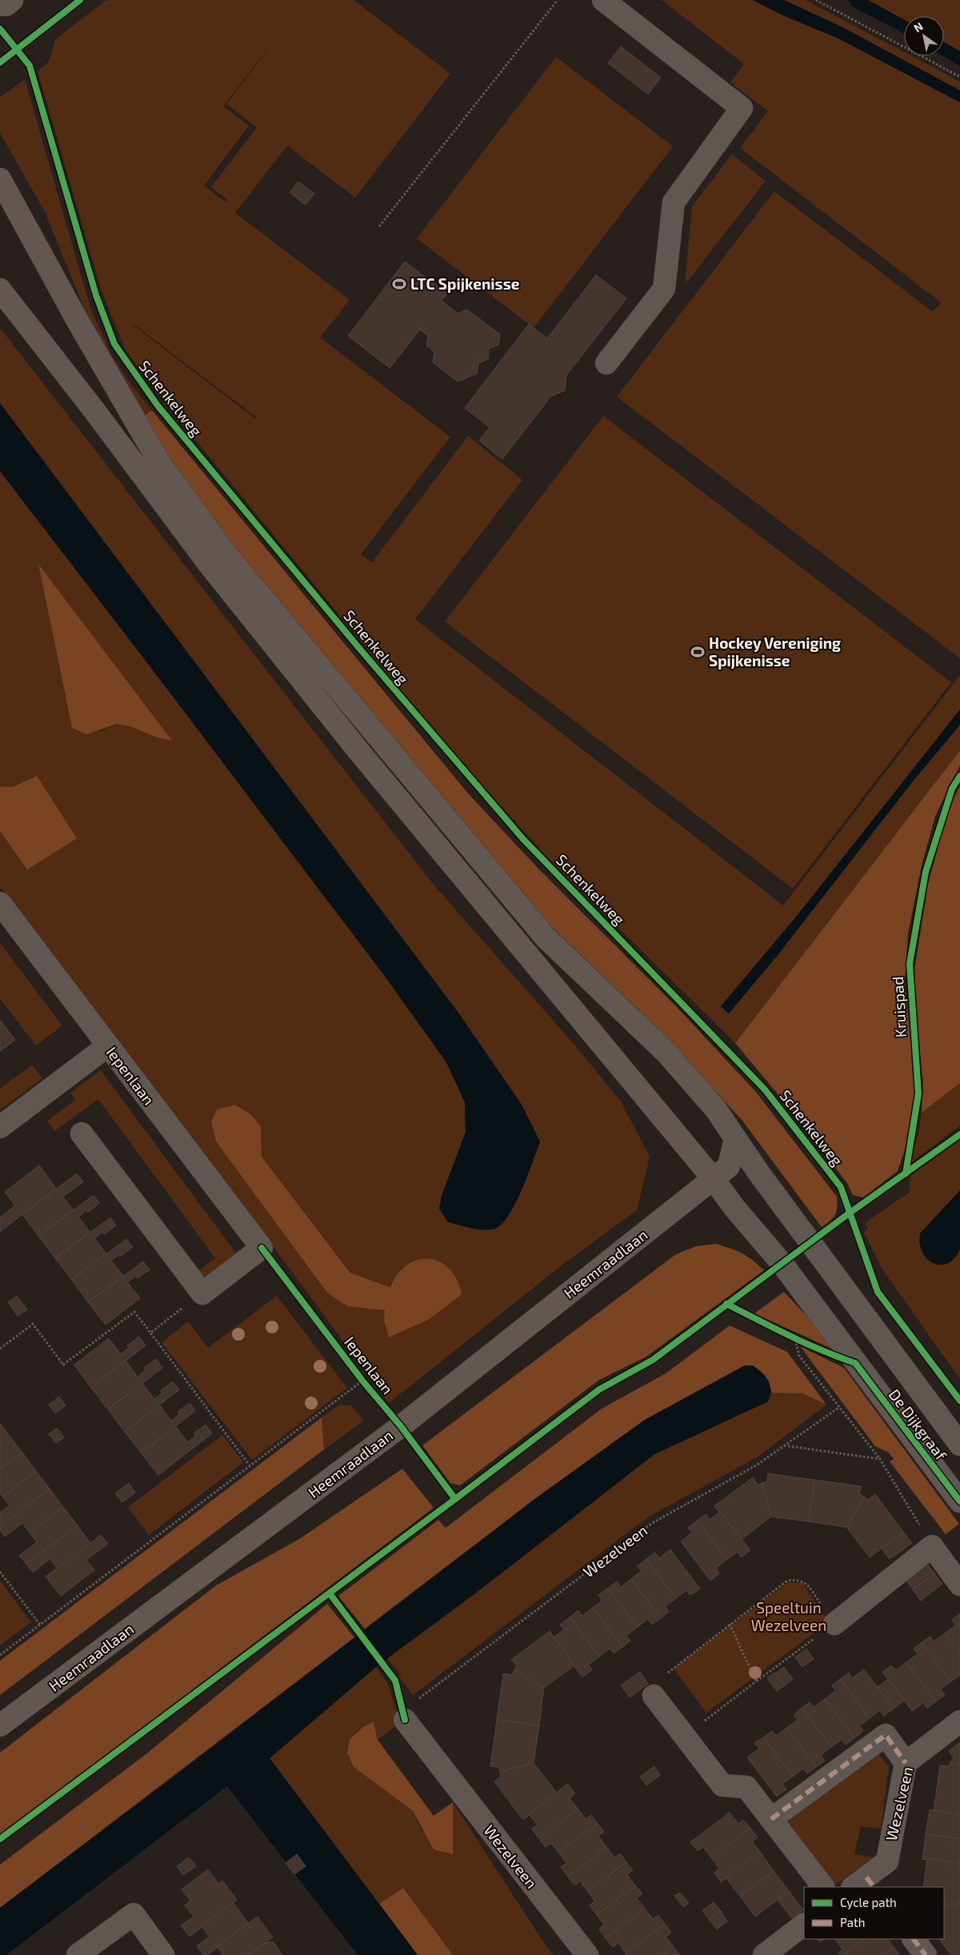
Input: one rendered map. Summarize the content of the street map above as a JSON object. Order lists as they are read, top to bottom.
{
  "streets": {
    "main road": ["Heemraadlaan"],
    "street": ["Iepenlaan", "De Dijkgraaf", "Wezelveen"],
    "cycle path": ["Schenkelweg", "Kruispad"]
  },
  "crossings": [
    ["Heemraadlaan", "De Dijkgraaf"]
  ],
  "parks": ["Speeltuin Wezelveen"],
  "places": {
    "sports": ["LTC Spijkenisse", "Hockey Vereniging Spijkenisse"]
  },
  "legend": ["Cycle path", "Path"],
  "north": "top left"
}
